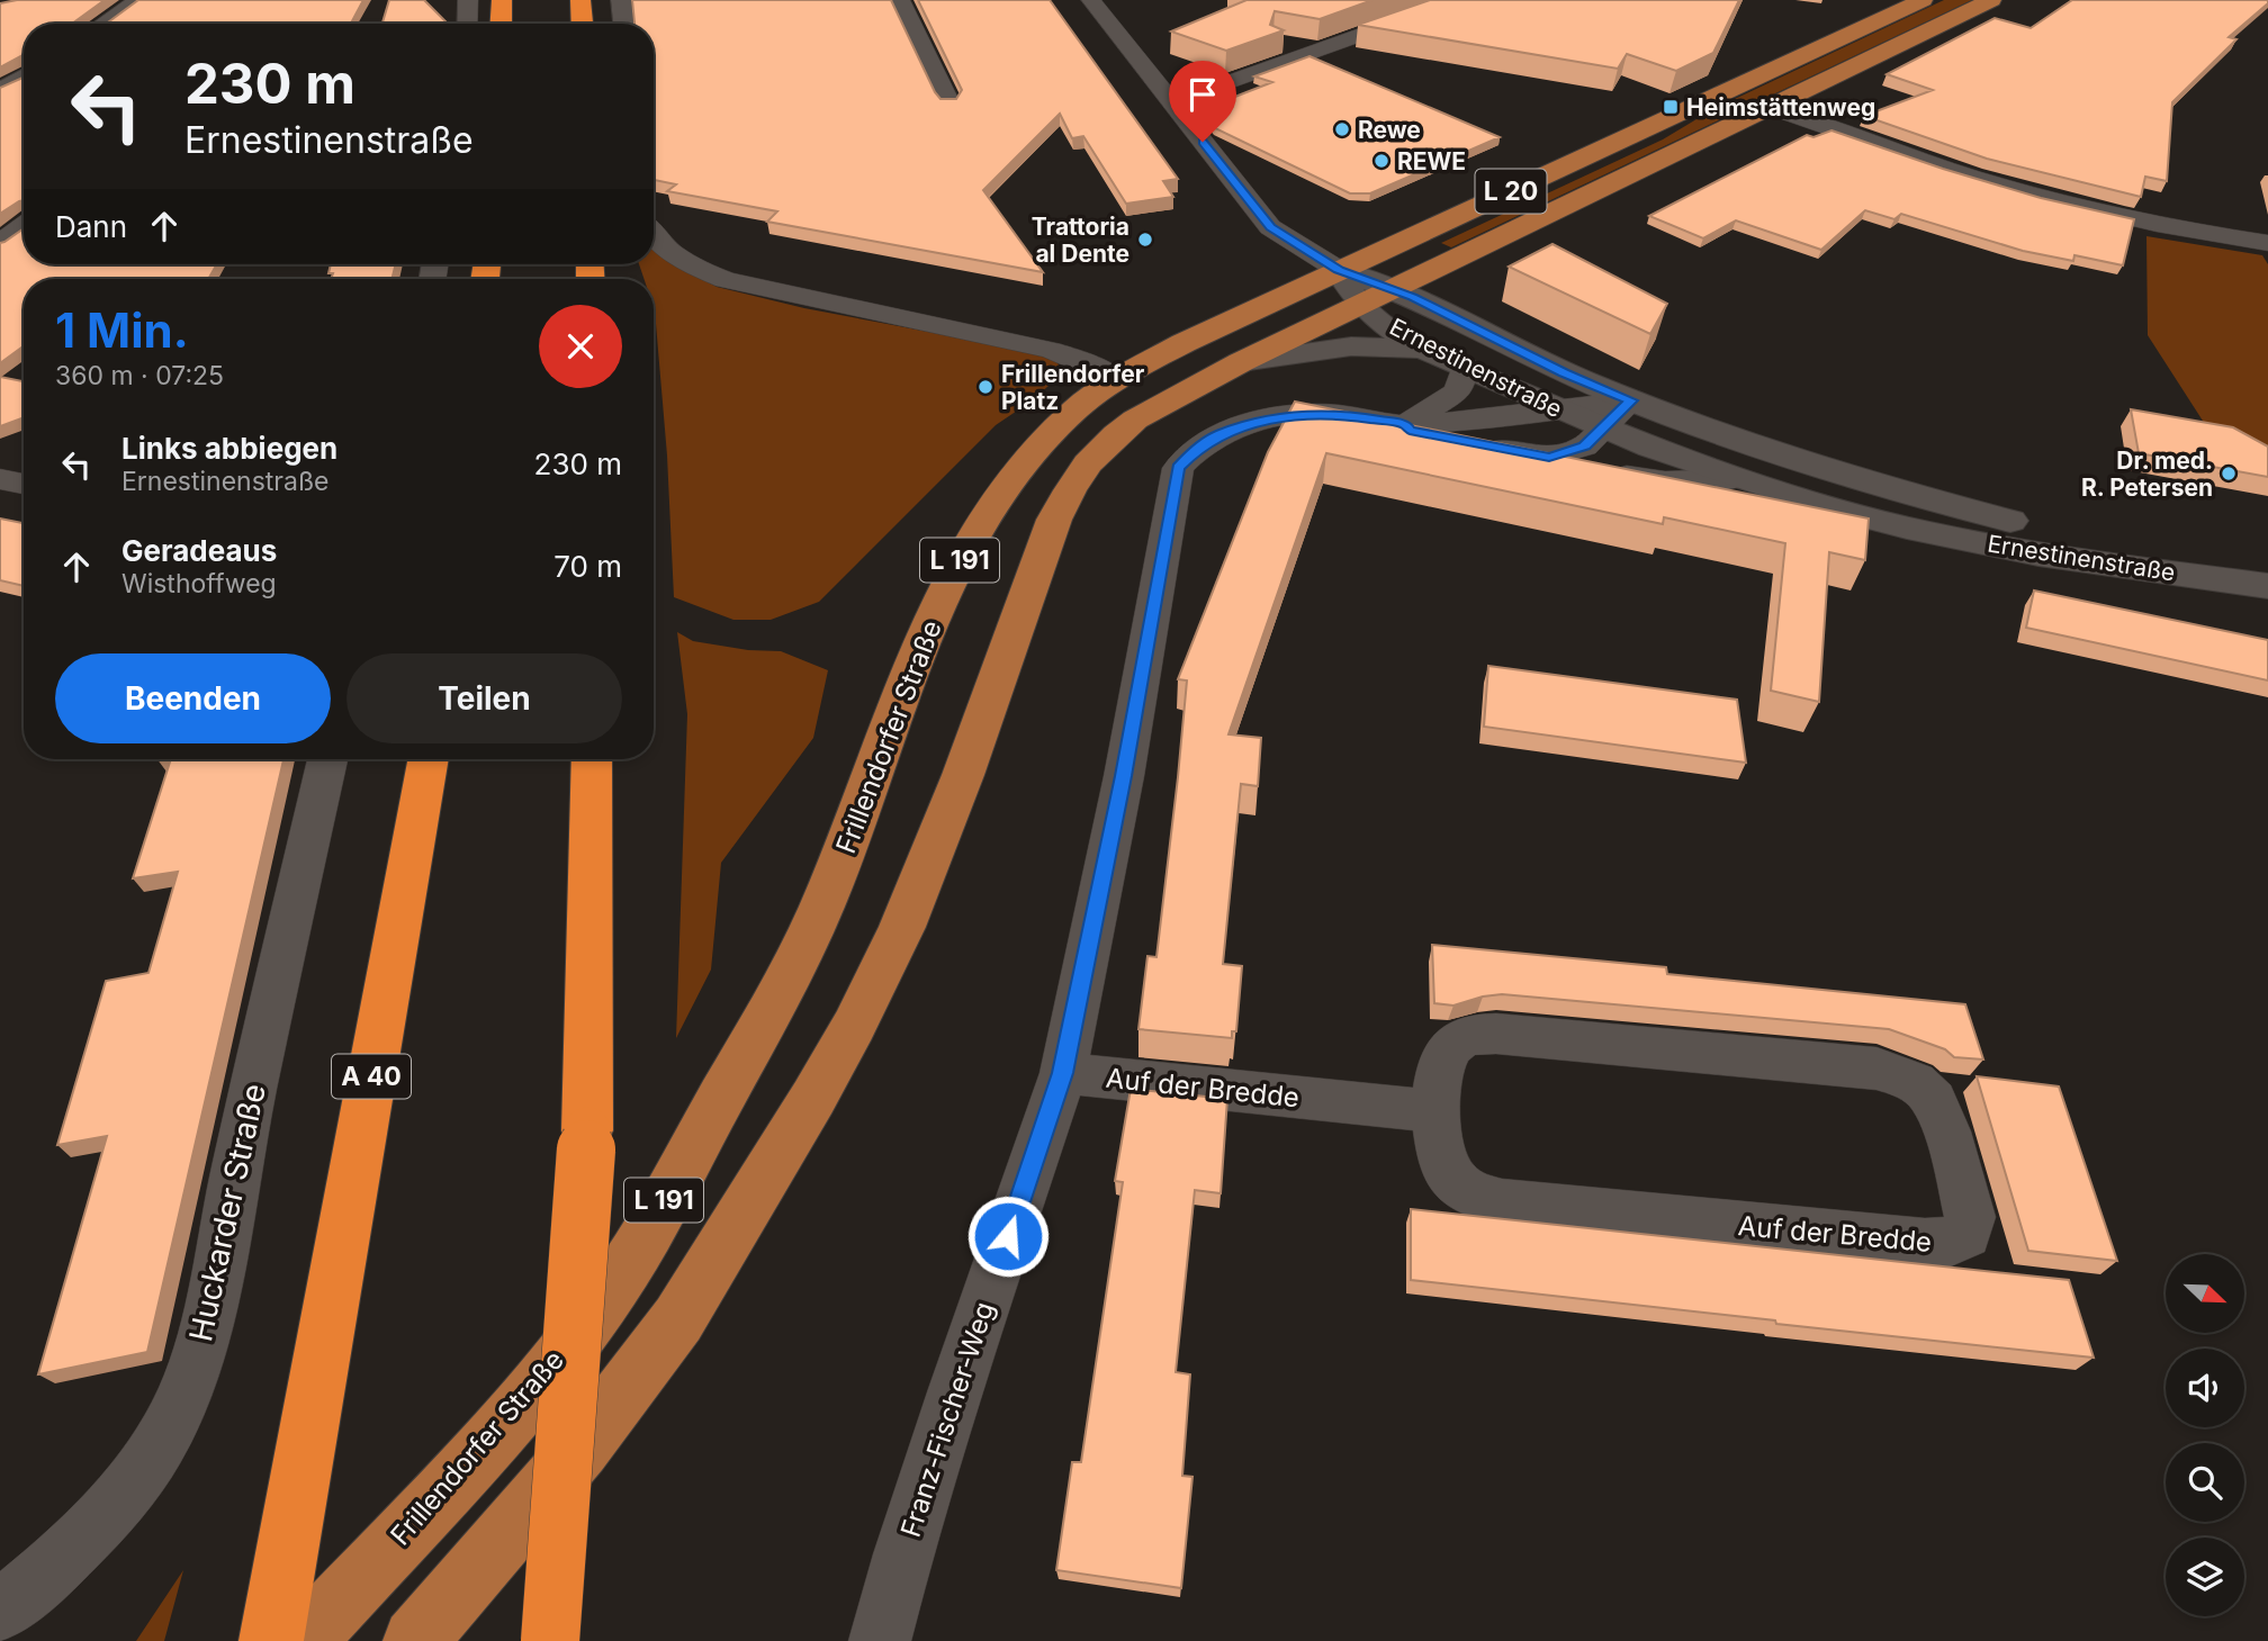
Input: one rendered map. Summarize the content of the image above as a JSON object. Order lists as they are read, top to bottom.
{
  "streets": {
    "highway": ["A 40"],
    "main road": [
      "L 20",
      "Ernestinenstraße",
      "L 191",
      "Frillendorfer Straße"
    ],
    "street": ["Auf der Bredde", "Huckarder Straße", "Franz-Fischer-Weg"]
  },
  "crossings": [
    ["L 20", "Ernestinenstraße"],
    ["L 20", "L 191"],
    ["Ernestinenstraße", "L 191"],
    ["Ernestinenstraße", "Frillendorfer Straße"],
    ["Ernestinenstraße", "Franz-Fischer-Weg"],
    ["Auf der Bredde", "Franz-Fischer-Weg"]
  ],
  "places": {
    "transit": ["Heimstättenweg"],
    "other": [
      "Rewe",
      "REWE",
      "Trattoria al Dente",
      "Frillendorfer Platz",
      "Dr. med. R. Petersen"
    ]
  },
  "north": "bottom right",
  "page": {
    "turn": ["230 m", "Ernestinenstraße"],
    "then": "Dann",
    "heading": ["1 Min.", "360 m · 07:25"],
    "list": [
      {
        "name": "Links abbiegen",
        "note": "Ernestinenstraße",
        "value": "230 m"
      },
      {
        "name": "Geradeaus",
        "note": "Wisthoffweg",
        "value": "70 m"
      }
    ],
    "buttons": ["Beenden", "Teilen"]
  }
}
